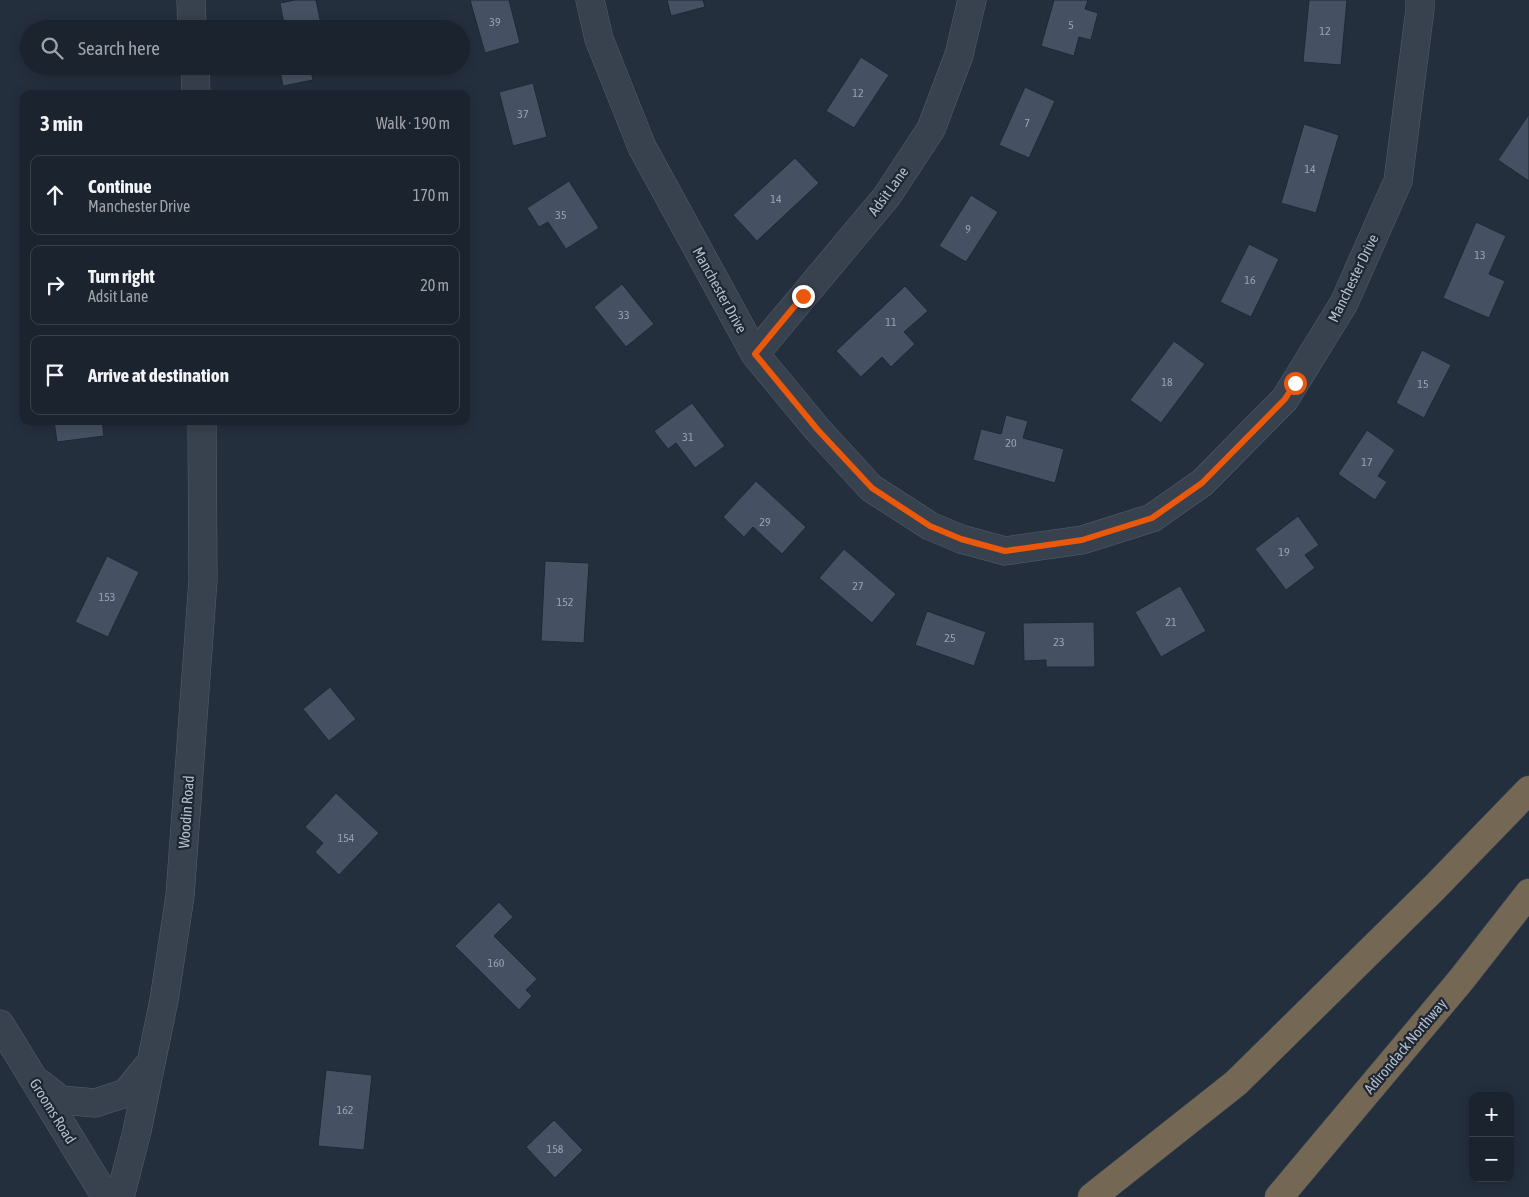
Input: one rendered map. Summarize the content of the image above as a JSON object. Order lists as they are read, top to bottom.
{
  "streets": {
    "highway": ["Adirondack Northway"],
    "street": [
      "Adsit Lane",
      "Manchester Drive",
      "Woodin Road",
      "Grooms Road"
    ]
  },
  "crossings": [
    ["Adsit Lane", "Manchester Drive"]
  ],
  "house_numbers": [
    "39",
    "5",
    "12",
    "12",
    "37",
    "7",
    "14",
    "14",
    "35",
    "9",
    "13",
    "16",
    "33",
    "11",
    "18",
    "15",
    "31",
    "20",
    "17",
    "29",
    "19",
    "27",
    "153",
    "152",
    "21",
    "25",
    "23",
    "154",
    "160",
    "162",
    "158"
  ],
  "page": {
    "search": "Search here",
    "heading": ["3 min", "Walk · 190 m"],
    "list": [
      ["Continue", "Manchester Drive", "170 m"],
      ["Turn right", "Adsit Lane", "20 m"],
      "Arrive at destination"
    ],
    "map_buttons": ["+", "−"]
  }
}
